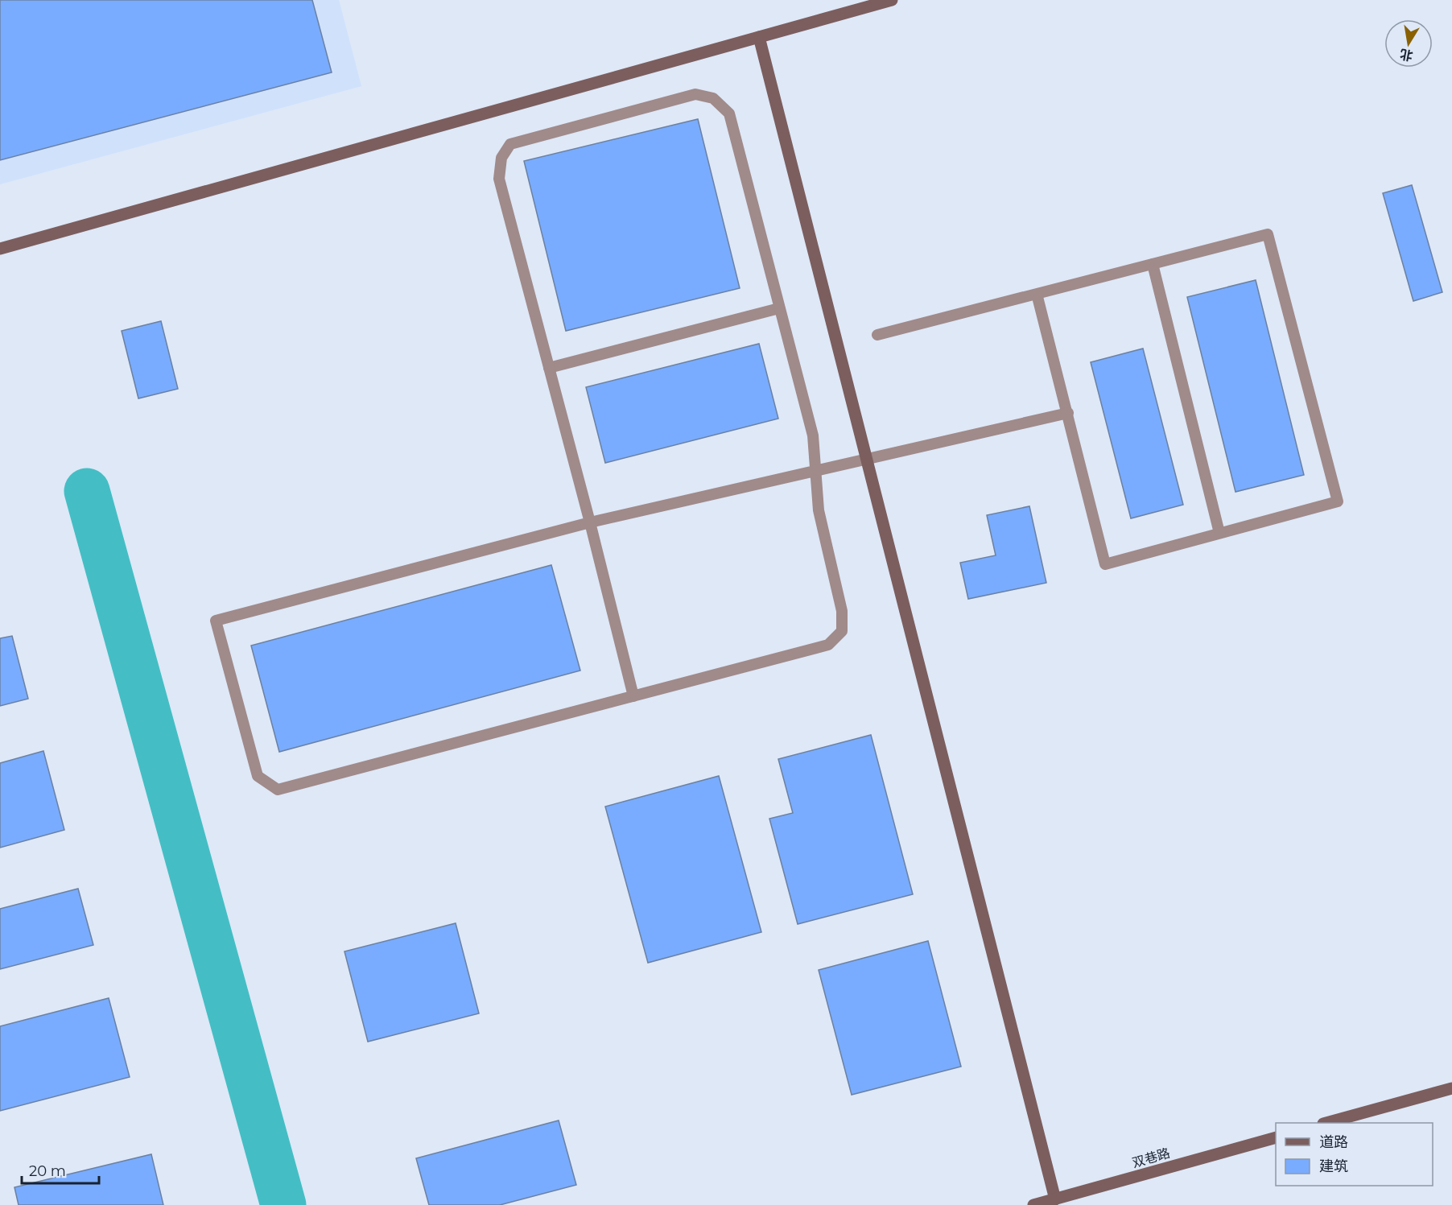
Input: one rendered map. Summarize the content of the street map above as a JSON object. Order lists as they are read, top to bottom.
{
  "streets": {
    "street": ["双巷路"]
  },
  "legend": ["道路", "建筑"],
  "scale_bar": "20 m",
  "north": "bottom"
}
